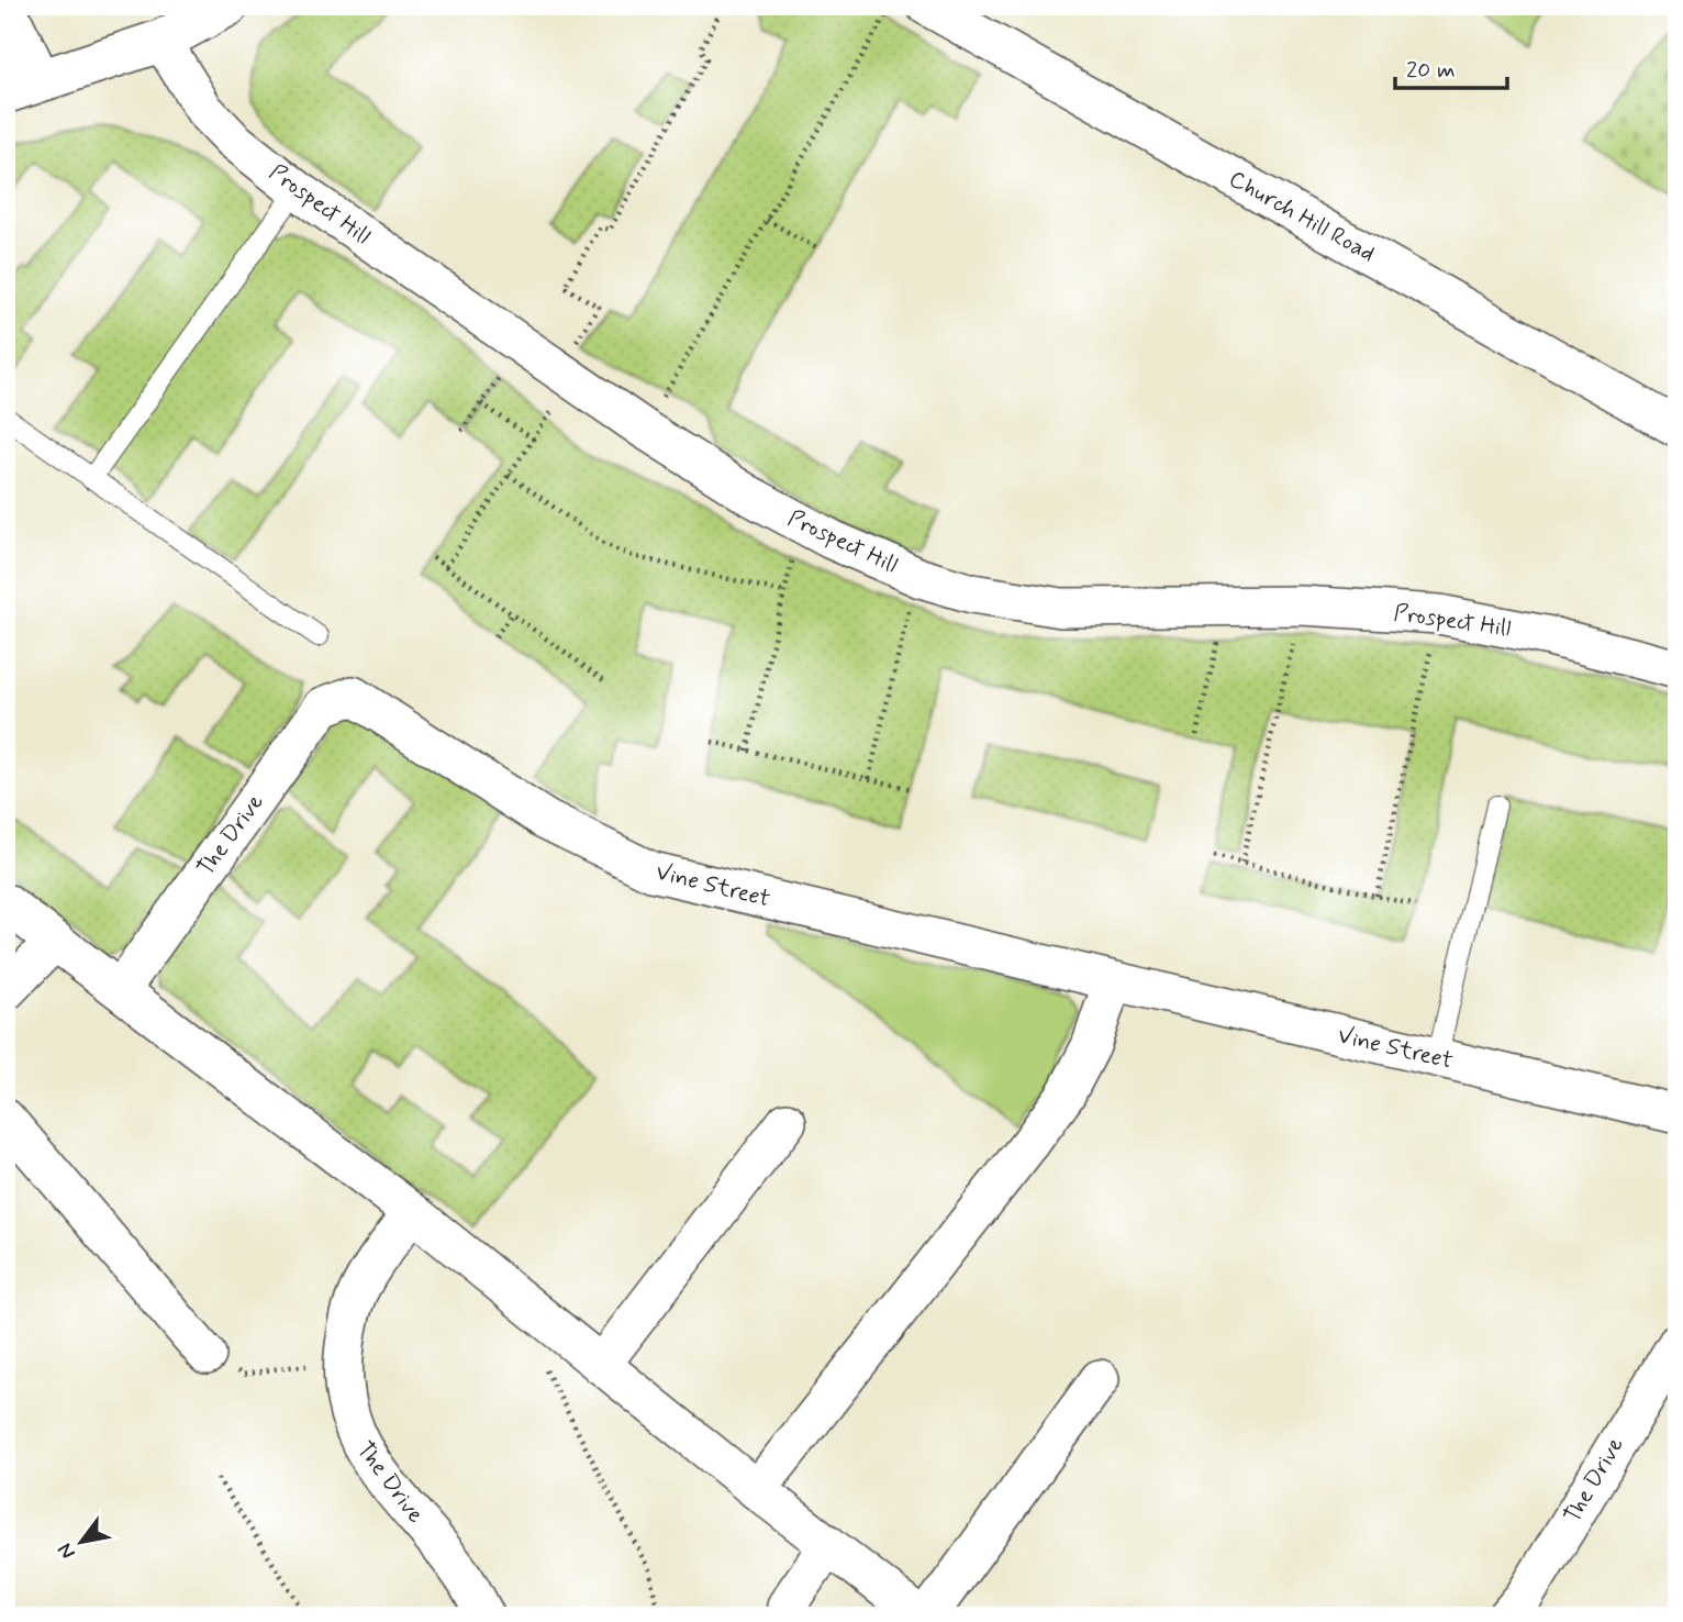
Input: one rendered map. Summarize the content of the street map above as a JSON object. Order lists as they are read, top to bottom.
{
  "streets": {
    "street": [
      "Prospect Hill",
      "Church Hill Road",
      "The Drive",
      "Vine Street"
    ]
  },
  "crossings": [
    ["The Drive", "Vine Street"]
  ],
  "scale_bar": "20 m",
  "north": "bottom left"
}
